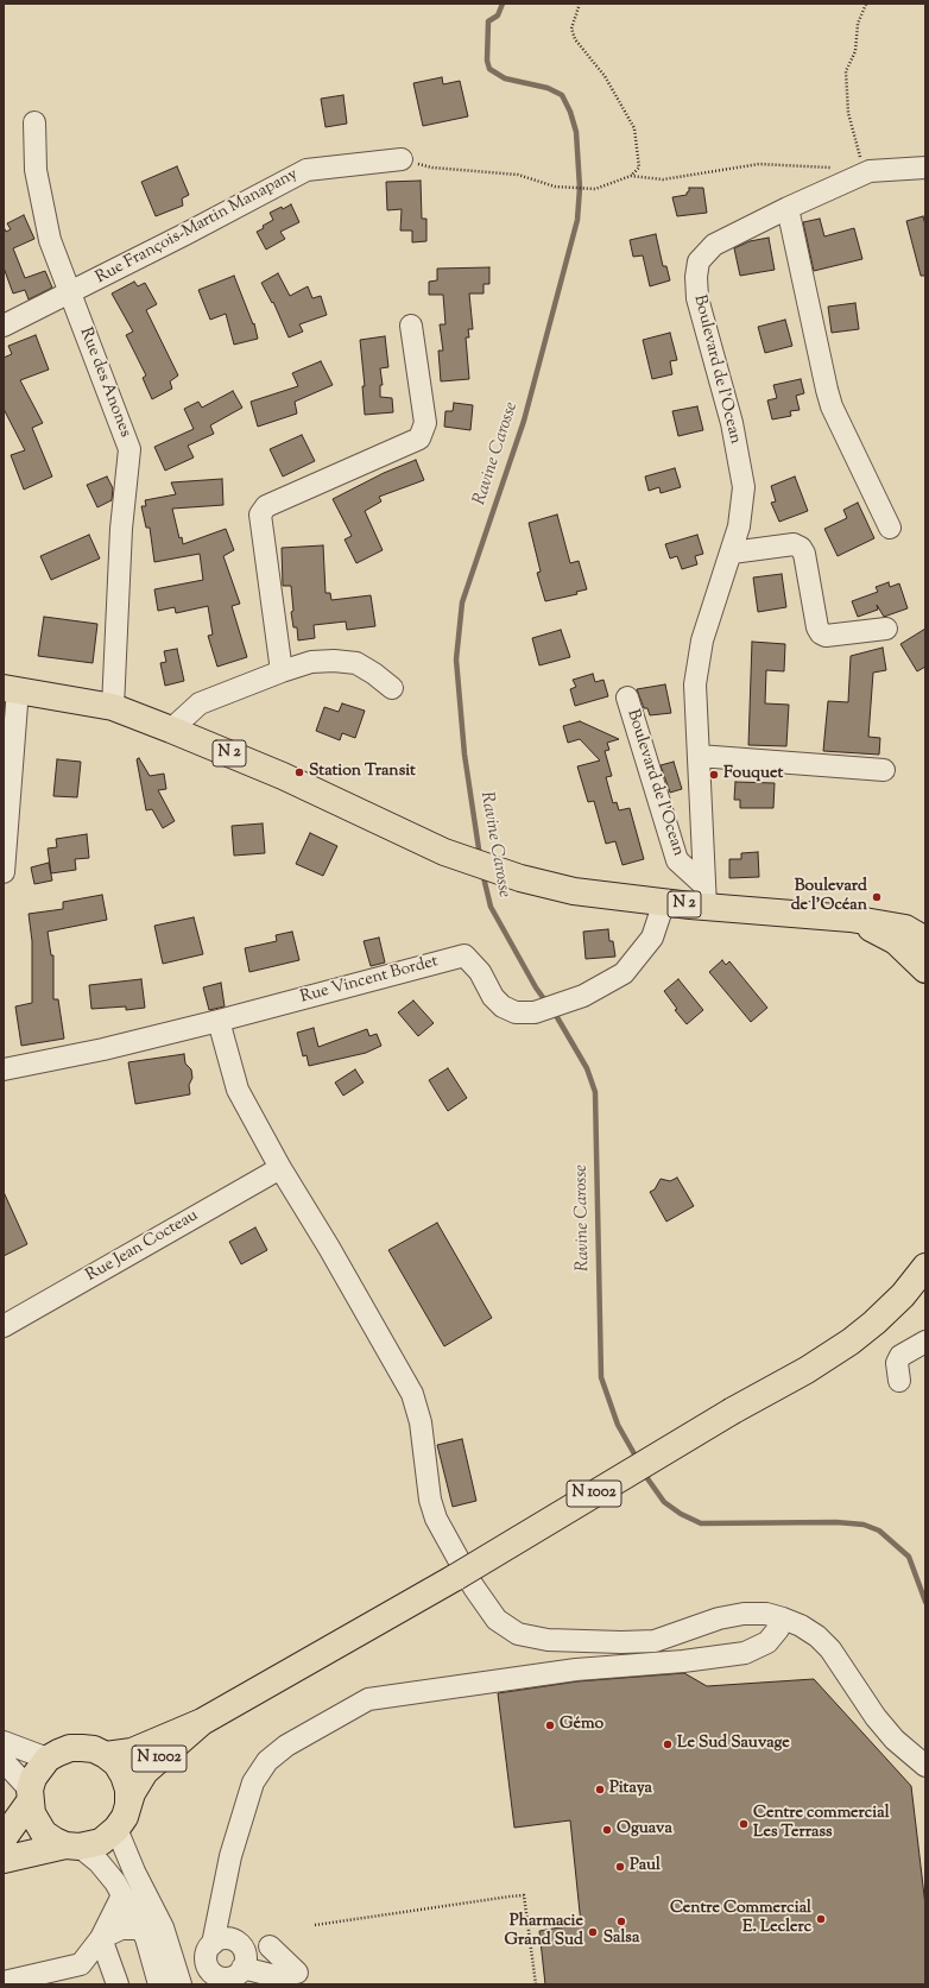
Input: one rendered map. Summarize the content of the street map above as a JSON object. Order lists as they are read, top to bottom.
{
  "streets": {
    "main road": ["N 2", "N 1002"],
    "street": [
      "Rue François-Martin Manapany",
      "Boulevard de l'Ocean",
      "Rue des Anones",
      "Rue Vincent Bordet",
      "Rue Jean Cocteau"
    ]
  },
  "crossings": [
    ["Rue François-Martin Manapany", "Rue des Anones"],
    ["Boulevard de l'Ocean", "N 2"],
    ["Rue des Anones", "N 2"],
    ["N 2", "Rue Vincent Bordet"]
  ],
  "water": ["Ravine Carosse"],
  "places": [
    "Station Transit",
    "Fouquet",
    "Boulevard de l'Océan",
    "Gémo",
    "Le Sud Sauvage",
    "Pitaya",
    "Centre commercial Les Terrass",
    "Oguava",
    "Paul",
    "Centre Commercial E. Leclerc",
    "Salsa",
    "Pharmacie Grand Sud"
  ]
}
